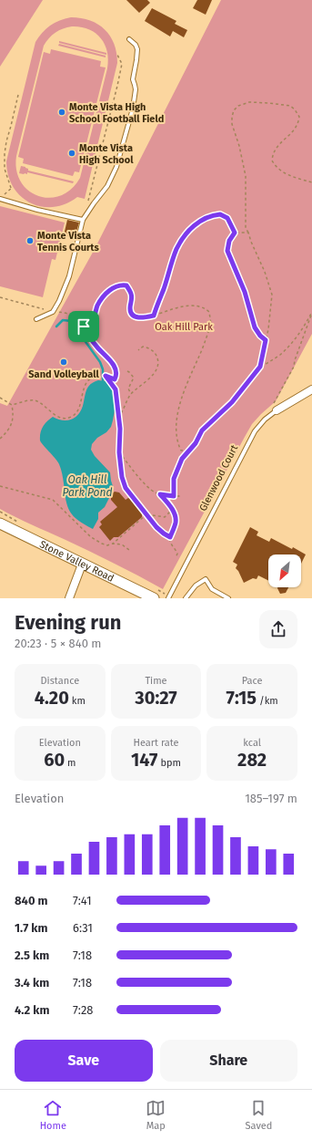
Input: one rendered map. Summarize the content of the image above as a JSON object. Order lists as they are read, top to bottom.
{
  "streets": {
    "street": ["Glenwood Court", "Stone Valley Road"]
  },
  "water": ["Oak Hill Park Pond"],
  "parks": ["Oak Hill Park"],
  "places": [
    "Monte Vista High School Football Field",
    "Monte Vista High School",
    "Monte Vista Tennis Courts",
    "Sand Volleyball"
  ],
  "north": "bottom left",
  "page": {
    "heading": ["Evening run", "20:23 · 5 × 840 m"],
    "stats": [
      ["Distance", "4.20 km"],
      ["Time", "30:27"],
      ["Pace", "7:15 /km"],
      ["Elevation", "60 m"],
      ["Heart rate", "147 bpm"],
      ["kcal", "282"]
    ],
    "chart": ["Elevation", "185–197 m"],
    "list": [
      {
        "name": "840 m",
        "note": "7:41"
      },
      {
        "name": "1.7 km",
        "note": "6:31"
      },
      {
        "name": "2.5 km",
        "note": "7:18"
      },
      {
        "name": "3.4 km",
        "note": "7:18"
      },
      {
        "name": "4.2 km",
        "note": "7:28"
      }
    ],
    "buttons": ["Save", "Share"],
    "tabs": ["Home", "Map", "Saved"]
  }
}
